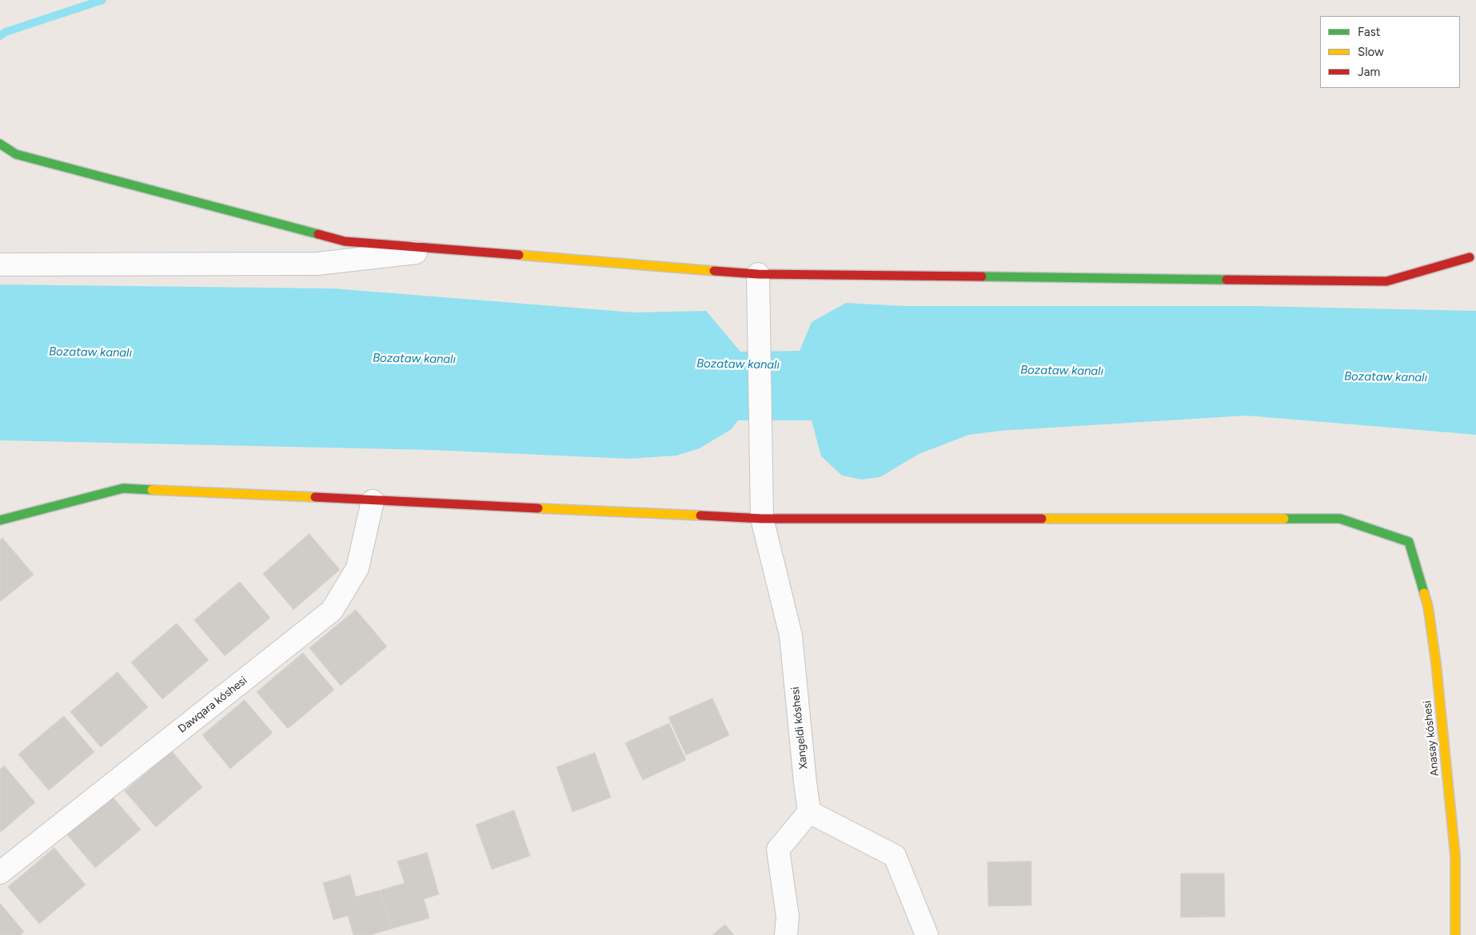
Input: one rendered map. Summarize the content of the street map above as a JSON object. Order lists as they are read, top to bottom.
{
  "streets": {
    "street": ["Dawqara kóshesi", "Xangeldi kóshesi", "Anasay kóshesi"]
  },
  "crossings": [
    ["Xangeldi kóshesi", "Anasay kóshesi"]
  ],
  "water": ["Bozataw kanalı"],
  "legend": ["Fast", "Slow", "Jam"]
}
